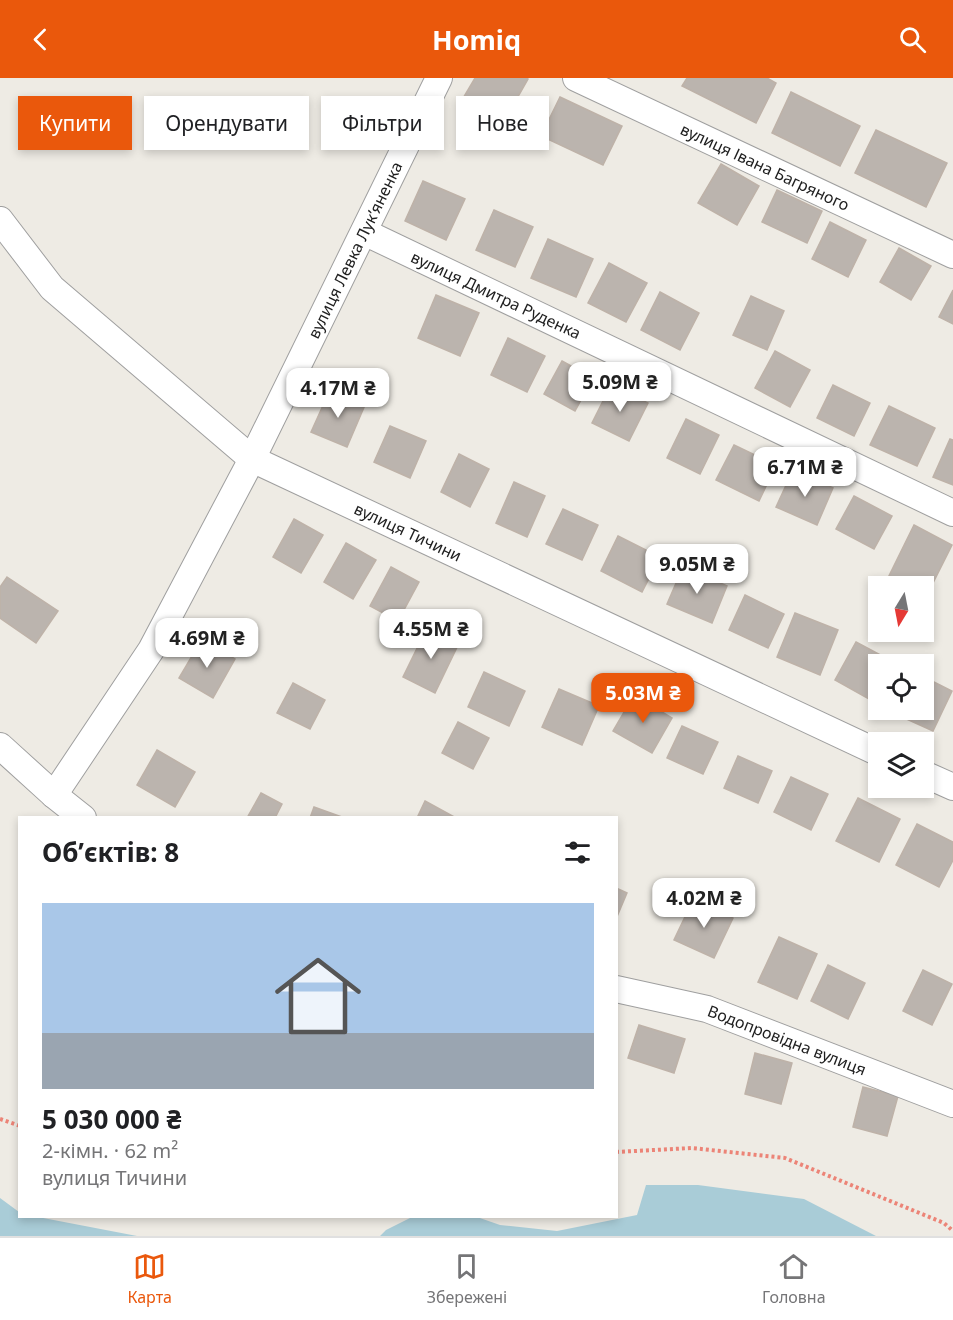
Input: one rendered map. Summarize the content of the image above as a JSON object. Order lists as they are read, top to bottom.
{
  "streets": {
    "street": [
      "вулиця Івана Багряного",
      "вулиця Левка Лукʼяненка",
      "вулиця Дмитра Руденка",
      "вулиця Тичини",
      "Водопровідна вулиця"
    ]
  },
  "crossings": [
    ["вулиця Левка Лукʼяненка", "вулиця Дмитра Руденка"],
    ["вулиця Левка Лукʼяненка", "вулиця Тичини"]
  ],
  "north": "bottom",
  "page": {
    "header": "Homiq",
    "chip": [
      "Купити",
      "Орендувати",
      "Фільтри",
      "Нове"
    ],
    "price": [
      "5.09M ₴",
      "4.17M ₴",
      "6.71M ₴",
      "9.05M ₴",
      "4.55M ₴",
      "4.69M ₴",
      "5.03M ₴",
      "4.02M ₴"
    ],
    "heading": "Об’єктів: 8",
    "list": [
      {
        "name": "5 030 000 ₴",
        "note": "2-кімн. · 62 m² · вулиця Тичини"
      }
    ],
    "tabs": ["Карта", "Збережені", "Головна"]
  }
}
